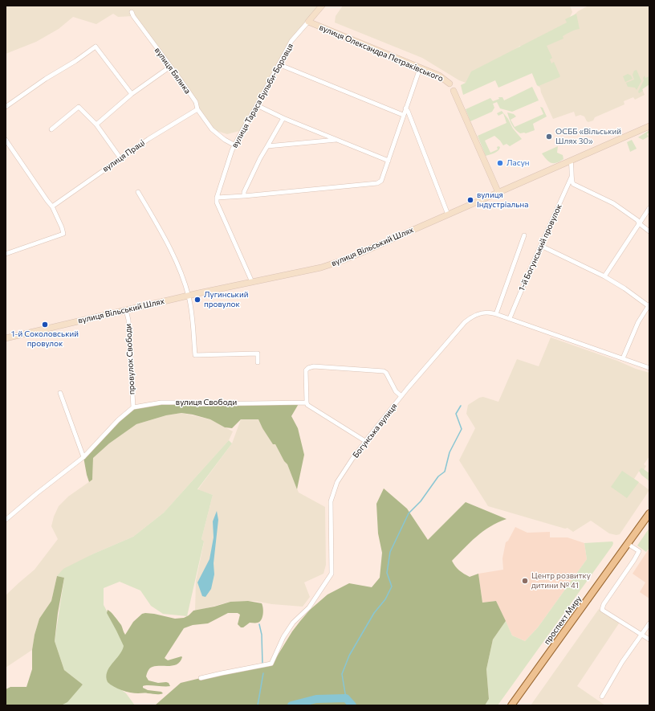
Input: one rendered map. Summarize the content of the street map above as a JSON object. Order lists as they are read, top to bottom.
{
  "streets": {
    "main road": ["проспект Миру"],
    "street": [
      "вулиця Олександра Петраківського",
      "вулиця Бялика",
      "вулиця Тараса Бульби-Боровця",
      "вулиця Праці",
      "вулиця Вільський Шлях",
      "1-й Богунський провулок",
      "провулок Свободи",
      "вулиця Свободи",
      "Богунська вулиця"
    ]
  },
  "crossings": [
    ["вулиця Олександра Петраківського", "вулиця Тараса Бульби-Боровця"],
    ["вулиця Олександра Петраківського", "вулиця Вільський Шлях"],
    ["вулиця Бялика", "вулиця Тараса Бульби-Боровця"],
    ["вулиця Бялика", "вулиця Праці"],
    ["вулиця Вільський Шлях", "провулок Свободи"],
    ["1-й Богунський провулок", "Богунська вулиця"],
    ["провулок Свободи", "вулиця Свободи"]
  ],
  "places": [
    "ОСББ «Вільський Шлях 30»",
    "Ласун",
    "вулиця Індустріальна",
    "Лугинський провулок",
    "1-й Соколовський провулок",
    "Центр розвитку дитини № 41"
  ]
}
